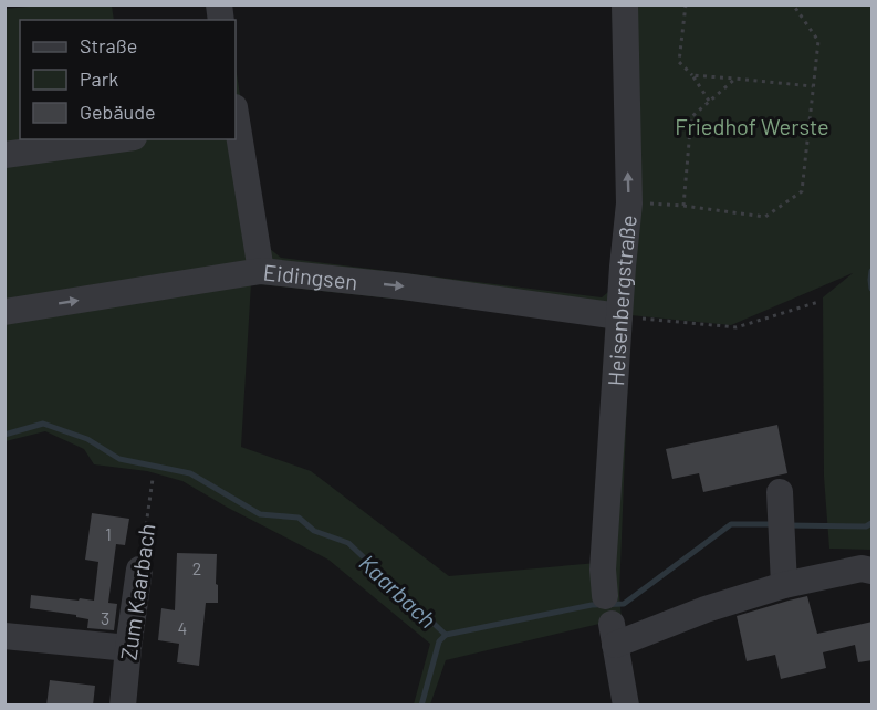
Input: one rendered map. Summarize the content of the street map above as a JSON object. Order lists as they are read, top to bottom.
{
  "streets": {
    "street": ["Eidingsen", "Heisenbergstraße", "Zum Kaarbach"]
  },
  "crossings": [
    ["Eidingsen", "Heisenbergstraße"]
  ],
  "one_way": ["Eidingsen"],
  "water": ["Kaarbach"],
  "parks": ["Friedhof Werste"],
  "house_numbers": [
    "1",
    "2",
    "3",
    "4"
  ],
  "legend": ["Straße", "Park", "Gebäude"]
}
